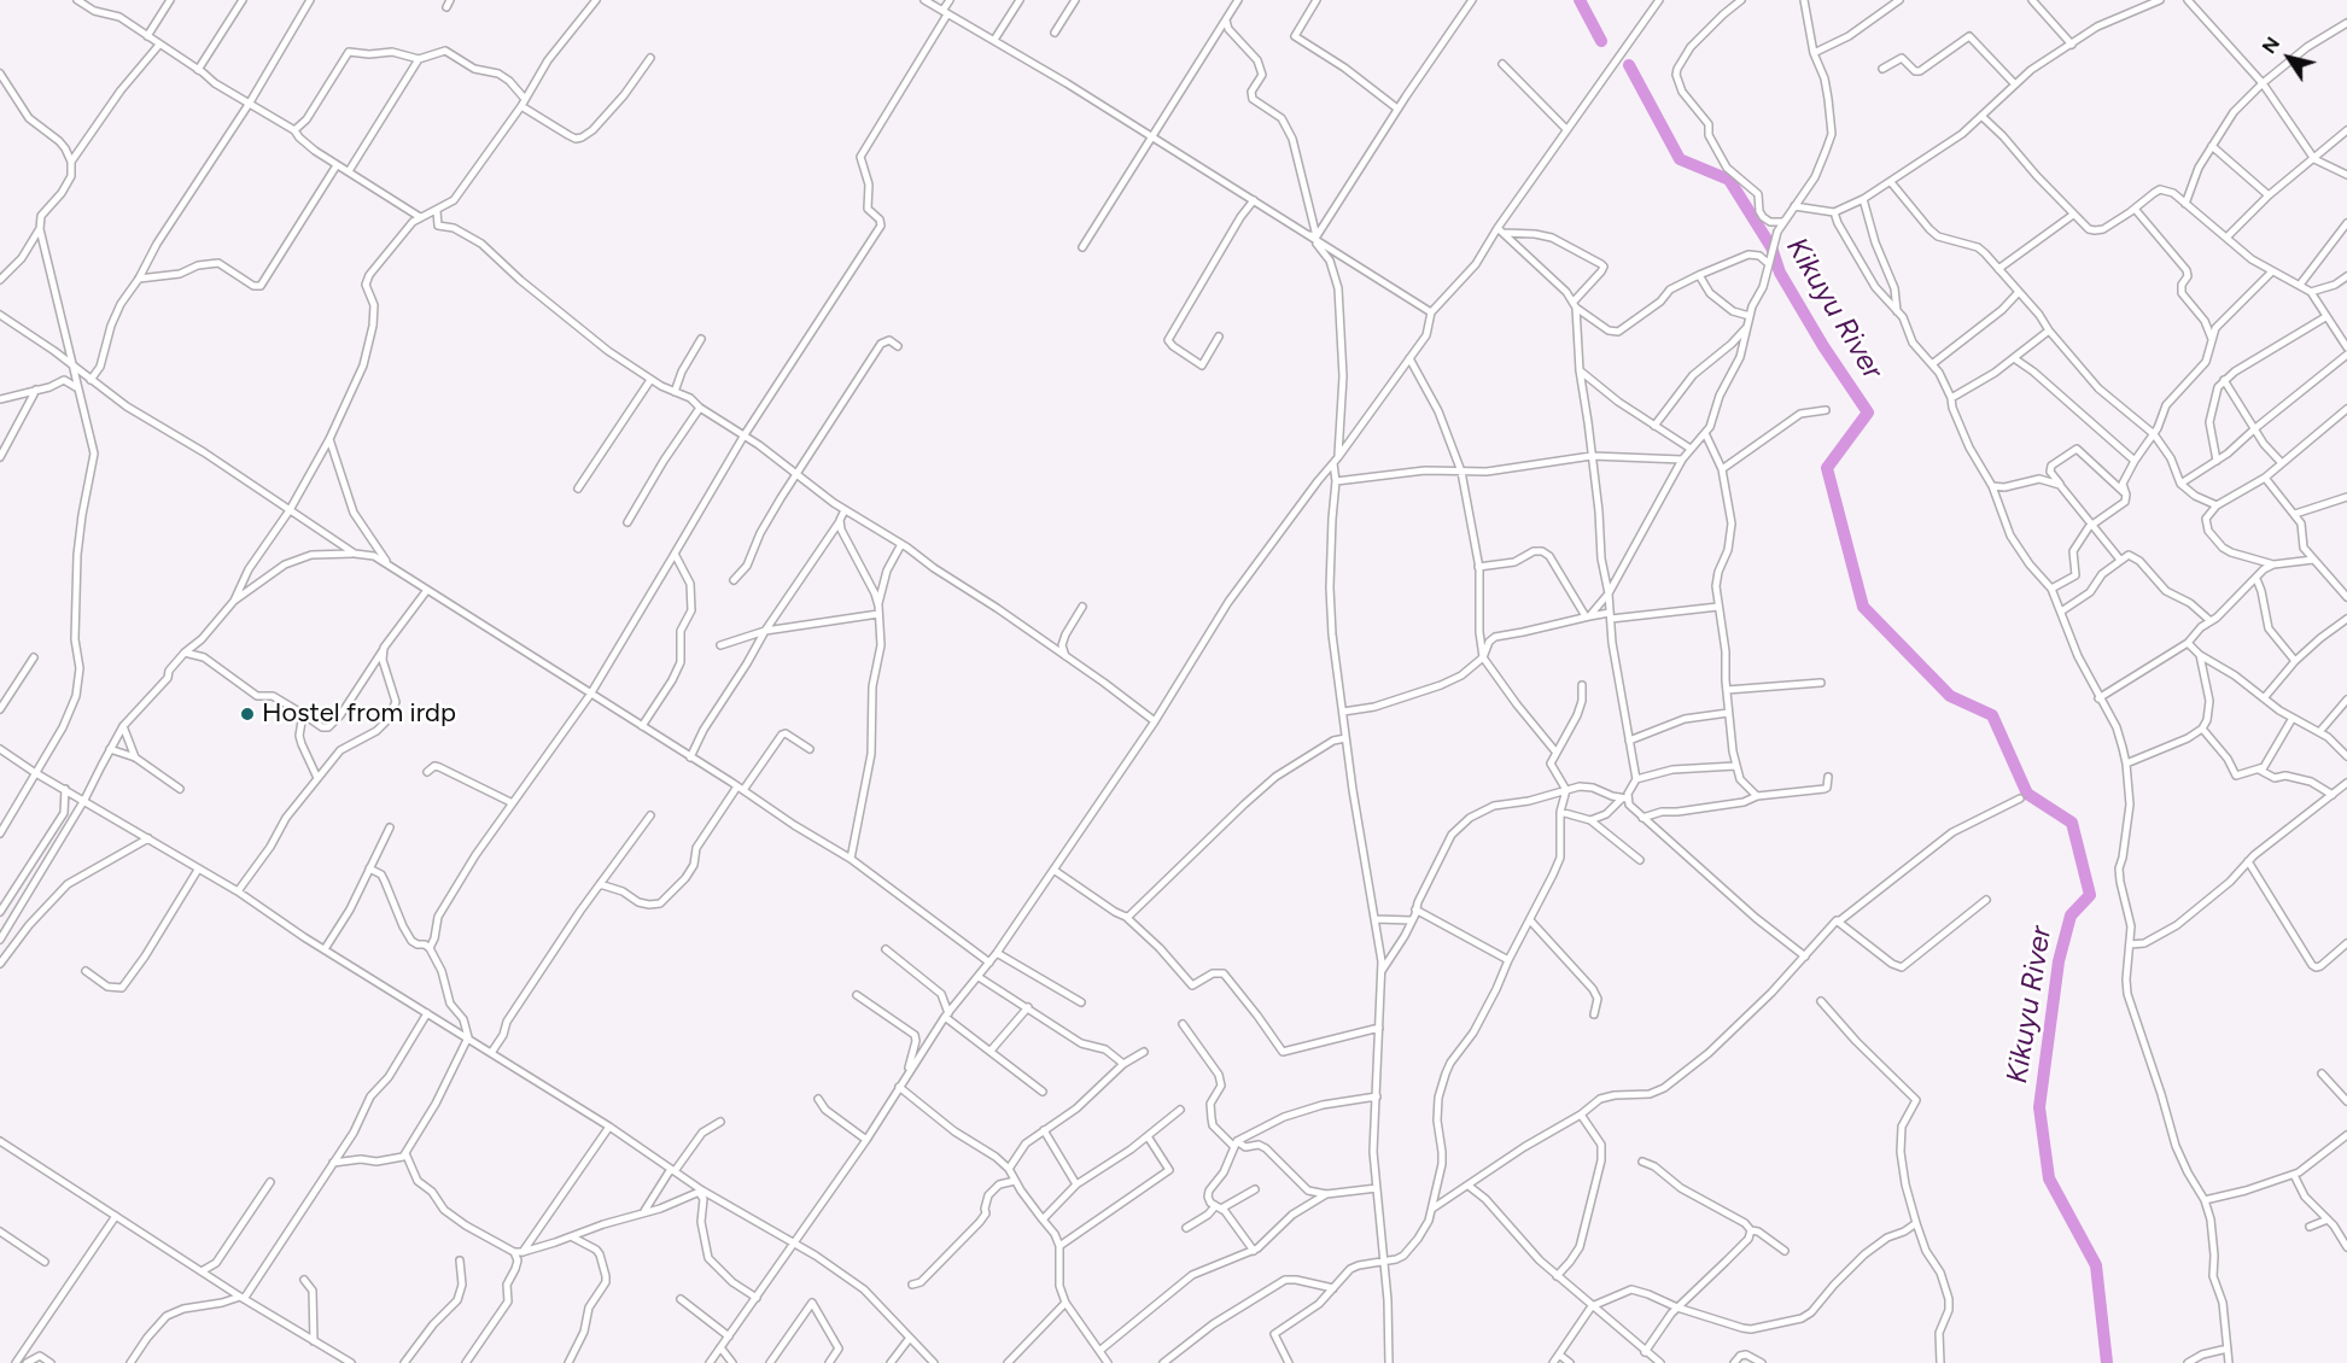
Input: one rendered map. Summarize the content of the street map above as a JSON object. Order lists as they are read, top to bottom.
{
  "water": ["Kikuyu River"],
  "places": ["Hostel from irdp"],
  "north": "top left"
}
